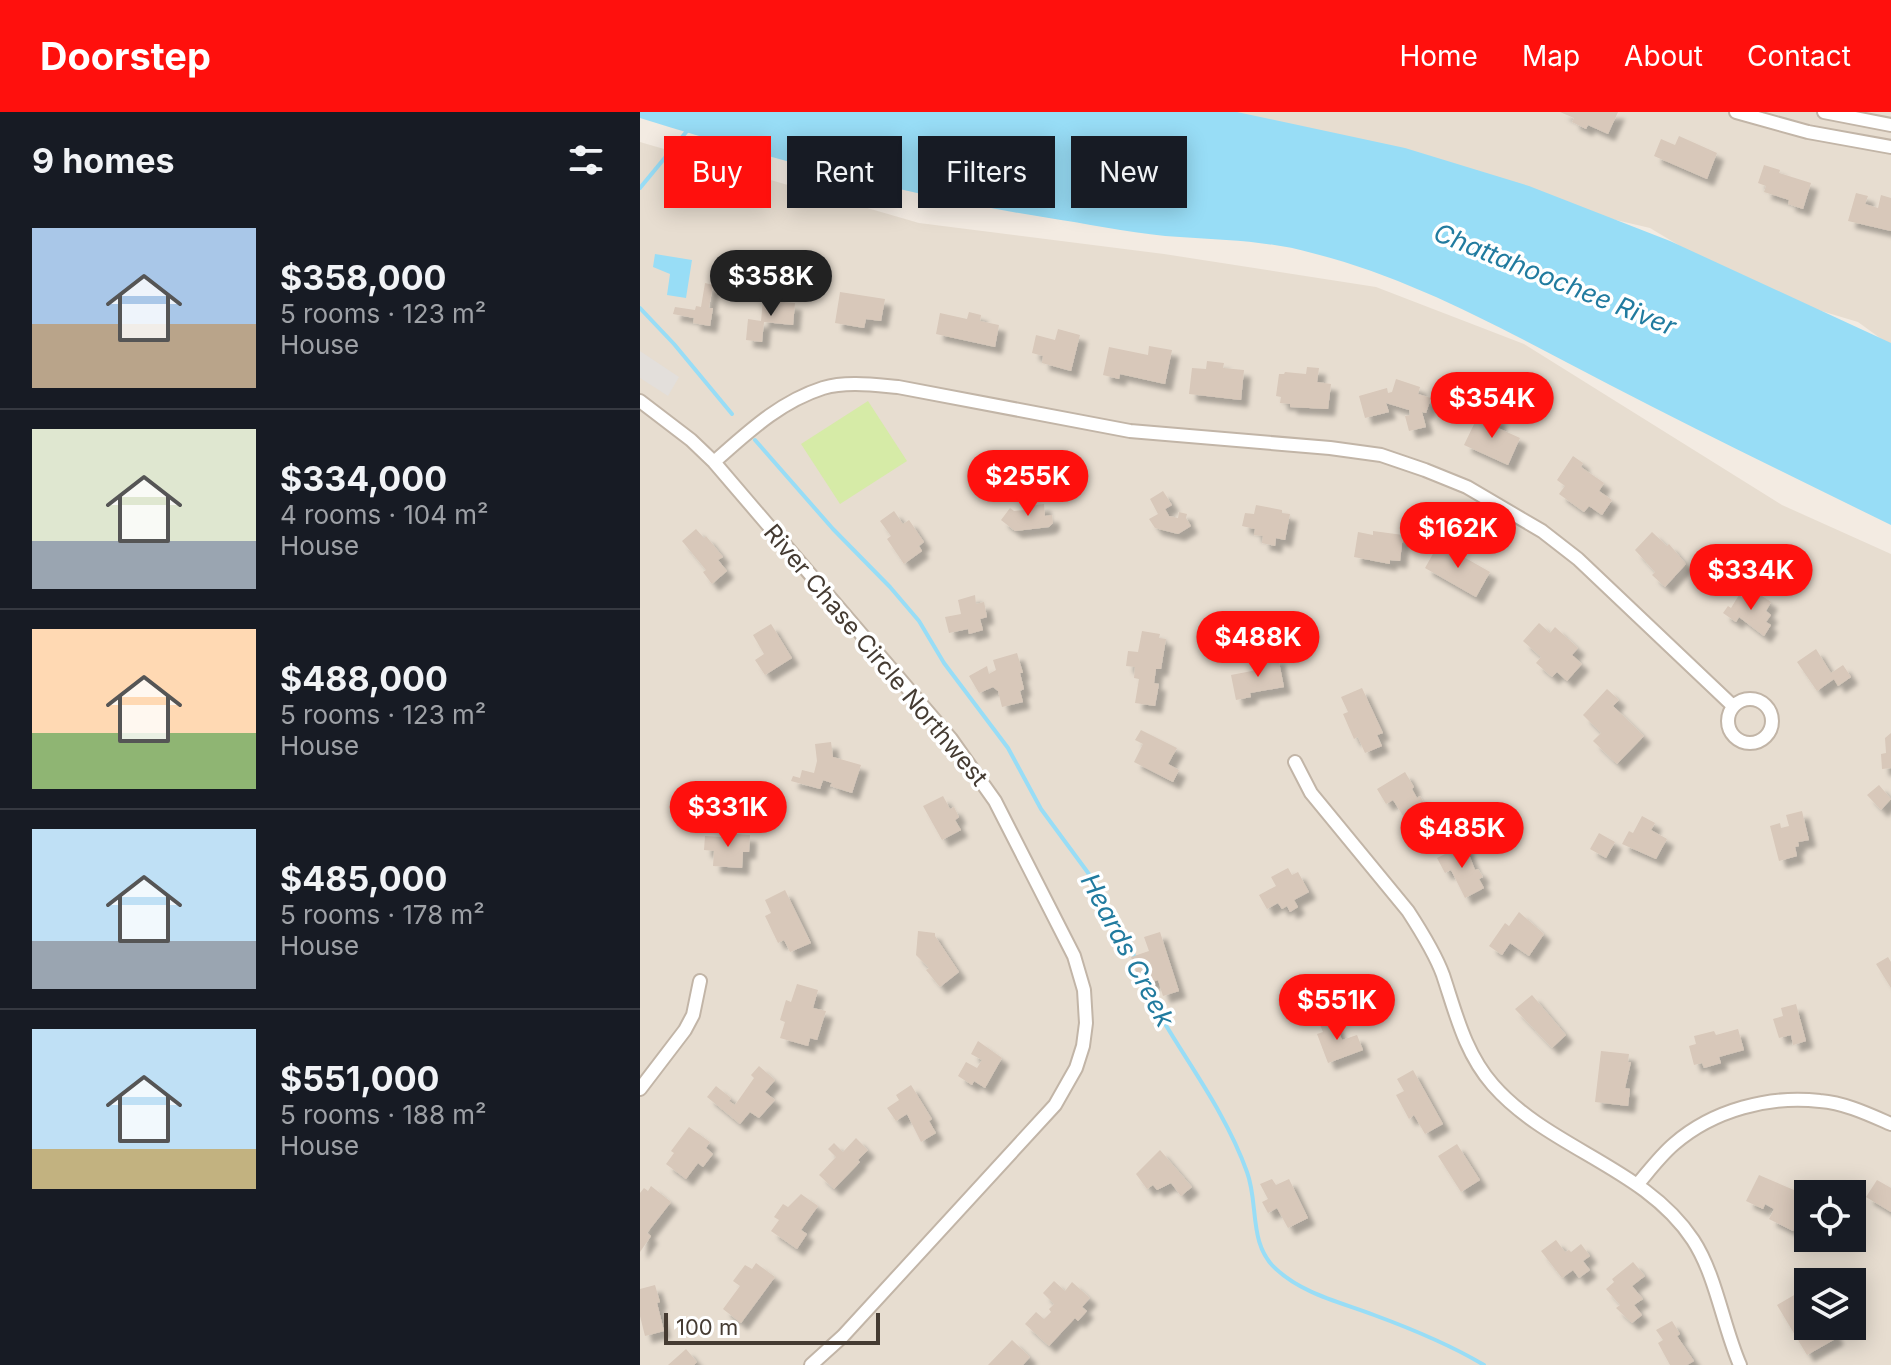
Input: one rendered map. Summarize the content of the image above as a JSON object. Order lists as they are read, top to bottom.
{
  "streets": {
    "street": ["River Chase Circle Northwest"]
  },
  "water": ["Chattahoochee River", "Heards Creek"],
  "scale_bar": "100 m",
  "page": {
    "header": "Doorstep",
    "nav": [
      "Home",
      "Map",
      "About",
      "Contact"
    ],
    "heading": "9 homes",
    "chip": [
      "Buy",
      "Rent",
      "Filters",
      "New"
    ],
    "list": [
      {
        "name": "$358,000",
        "note": "5 rooms · 123 m² · House"
      },
      {
        "name": "$334,000",
        "note": "4 rooms · 104 m² · House"
      },
      {
        "name": "$488,000",
        "note": "5 rooms · 123 m² · House"
      },
      {
        "name": "$485,000",
        "note": "5 rooms · 178 m² · House"
      },
      {
        "name": "$551,000",
        "note": "5 rooms · 188 m² · House"
      }
    ],
    "price": [
      "$358K",
      "$354K",
      "$255K",
      "$162K",
      "$334K",
      "$488K",
      "$331K",
      "$485K",
      "$551K"
    ],
    "scale": "100 m"
  }
}
